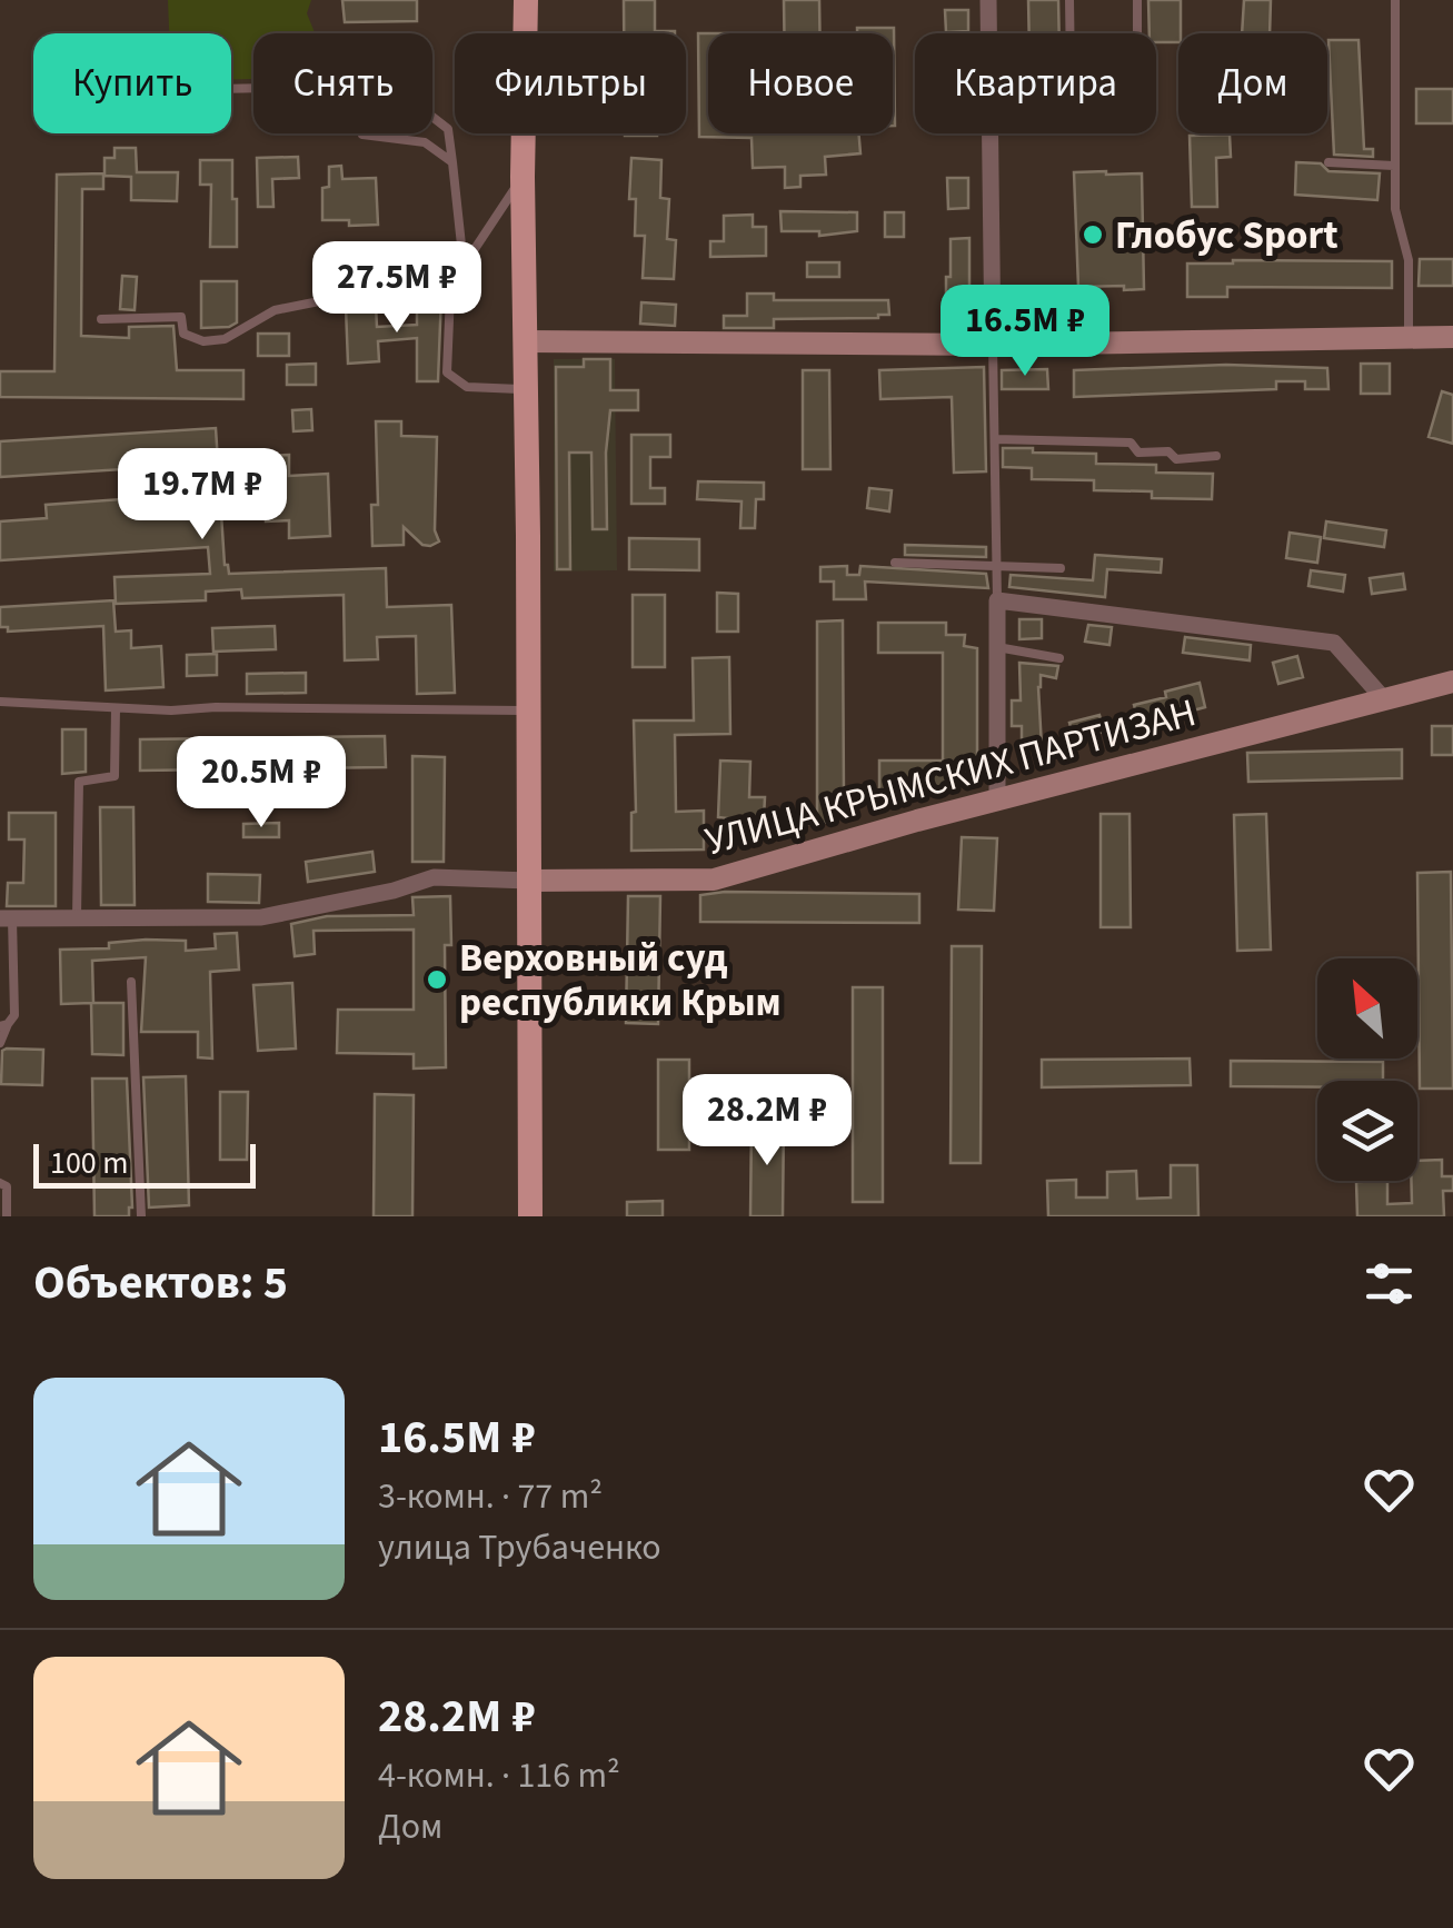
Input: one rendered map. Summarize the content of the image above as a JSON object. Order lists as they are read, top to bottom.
{
  "streets": {
    "main road": ["УЛИЦА КРЫМСКИХ ПАРТИЗАН"]
  },
  "places": ["Глобус Sport", "Верховный суд республики Крым"],
  "scale_bar": "100 m",
  "north": "top left",
  "page": {
    "chip": [
      "Купить",
      "Снять",
      "Фильтры",
      "Новое",
      "Квартира",
      "Дом"
    ],
    "price": [
      "27.5M ₽",
      "16.5M ₽",
      "19.7M ₽",
      "20.5M ₽",
      "28.2M ₽"
    ],
    "scale": "100 m",
    "heading": "Объектов: 5",
    "list": [
      {
        "name": "16.5M ₽",
        "note": "3-комн. · 77 m² · улица Трубаченко"
      },
      {
        "name": "28.2M ₽",
        "note": "4-комн. · 116 m² · Дом"
      }
    ]
  }
}
